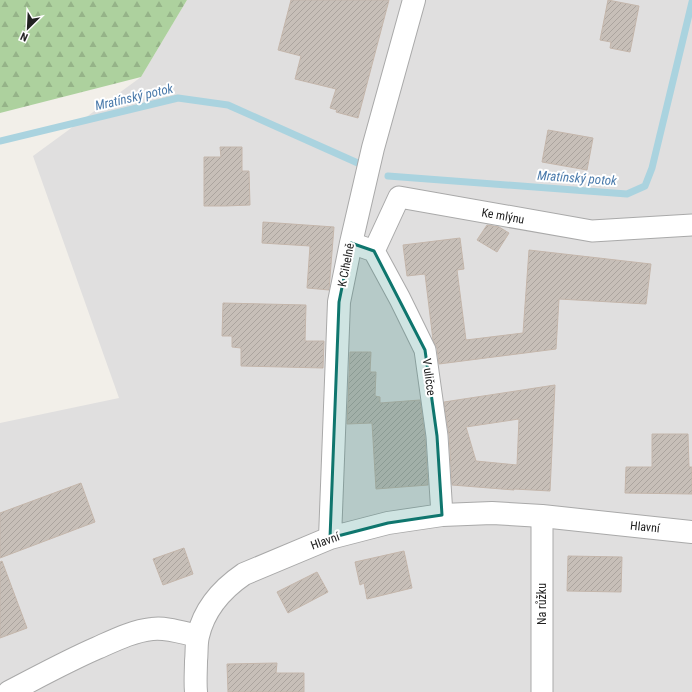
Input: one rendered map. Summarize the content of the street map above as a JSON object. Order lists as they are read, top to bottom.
{
  "streets": {
    "street": [
      "Ke mlýnu",
      "K Cihelně",
      "V uličce",
      "Hlavní",
      "Na růžku"
    ]
  },
  "crossings": [
    ["Ke mlýnu", "V uličce"],
    ["K Cihelně", "Hlavní"],
    ["V uličce", "Hlavní"],
    ["Hlavní", "Na růžku"]
  ],
  "water": ["Mratínský potok"],
  "north": "bottom left"
}
